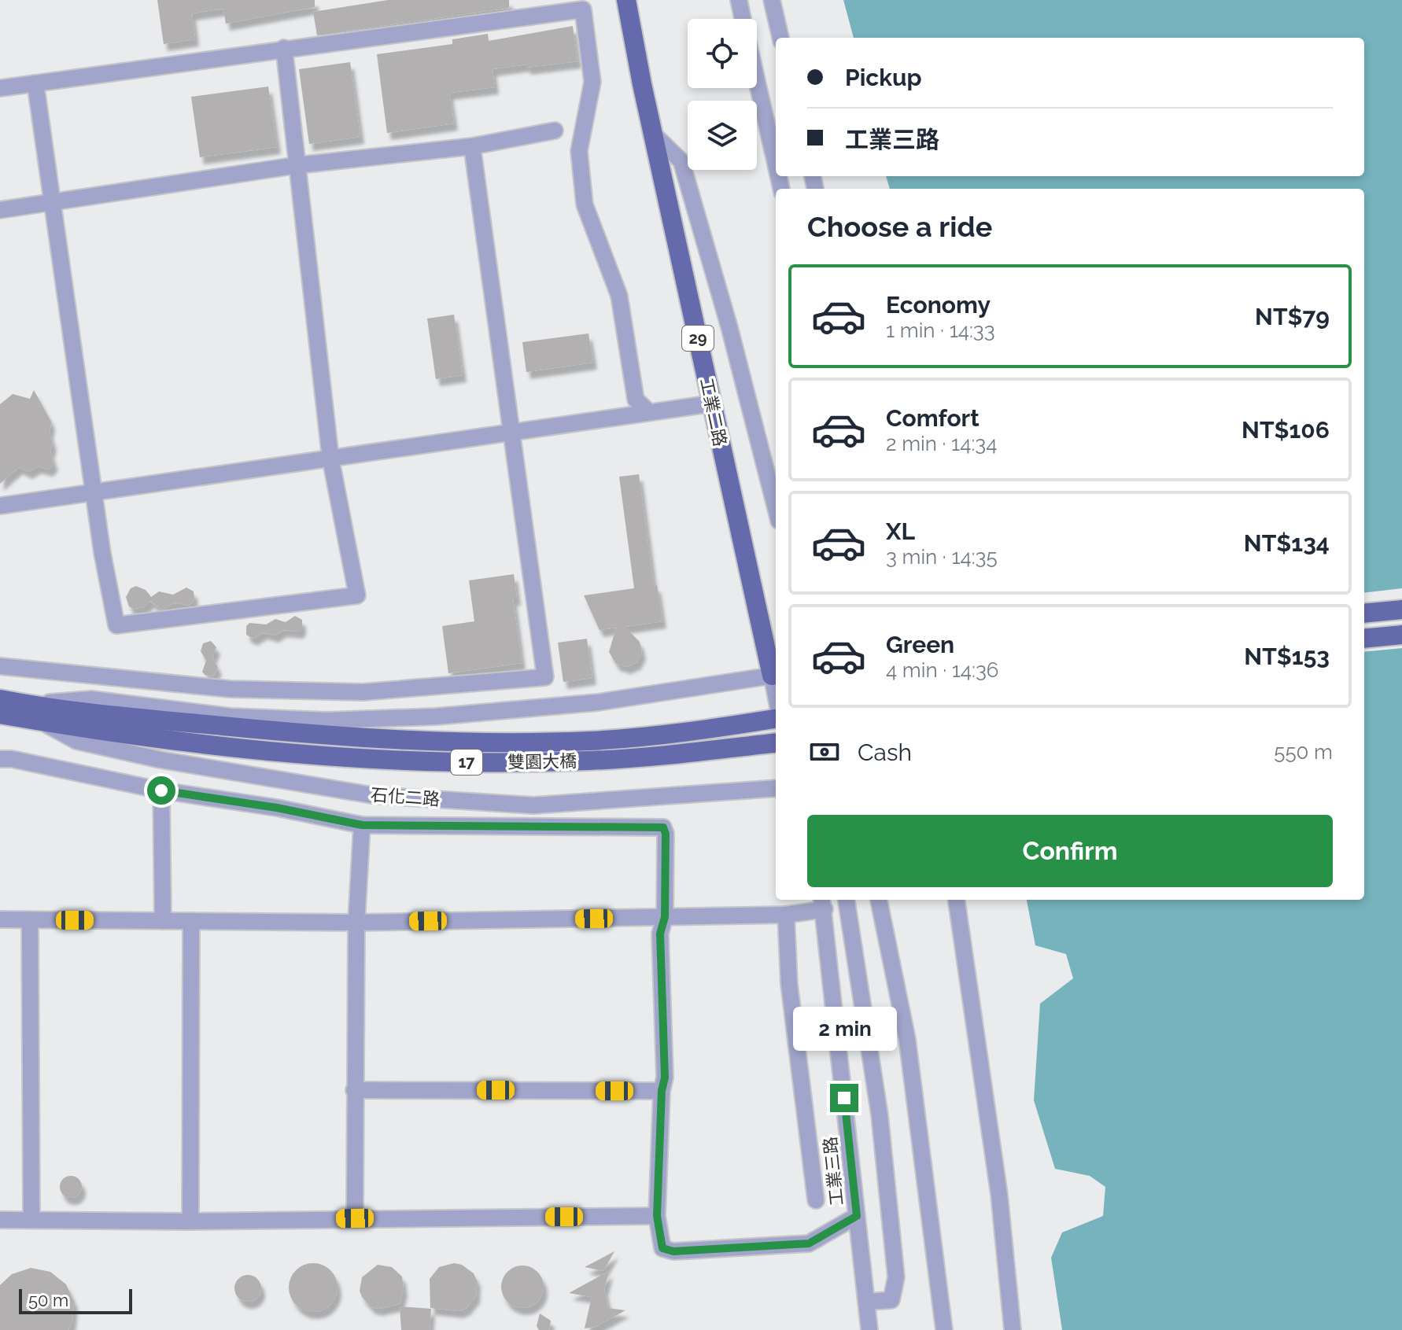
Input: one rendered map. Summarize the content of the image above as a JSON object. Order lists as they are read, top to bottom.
{
  "streets": {
    "main road": [
      "29",
      "工業二路",
      "雙園大橋",
      "17",
      "石化二路"
    ],
    "street": ["工業三路"]
  },
  "crossings": [
    ["雙園大橋", "17"],
    ["雙園大橋", "石化二路"]
  ],
  "scale_bar": "50 m",
  "page": {
    "banner": ["Pickup", "工業三路"],
    "heading": "Choose a ride",
    "list": [
      {
        "name": "Economy",
        "note": "1 min · 14:33",
        "value": "NT$79"
      },
      {
        "name": "Comfort",
        "note": "2 min · 14:34",
        "value": "NT$106"
      },
      {
        "name": "XL",
        "note": "3 min · 14:35",
        "value": "NT$134"
      },
      {
        "name": "Green",
        "note": "4 min · 14:36",
        "value": "NT$153"
      }
    ],
    "pay": ["Cash", "550 m"],
    "buttons": "Confirm",
    "bubble": "2 min",
    "scale": "50 m"
  }
}
